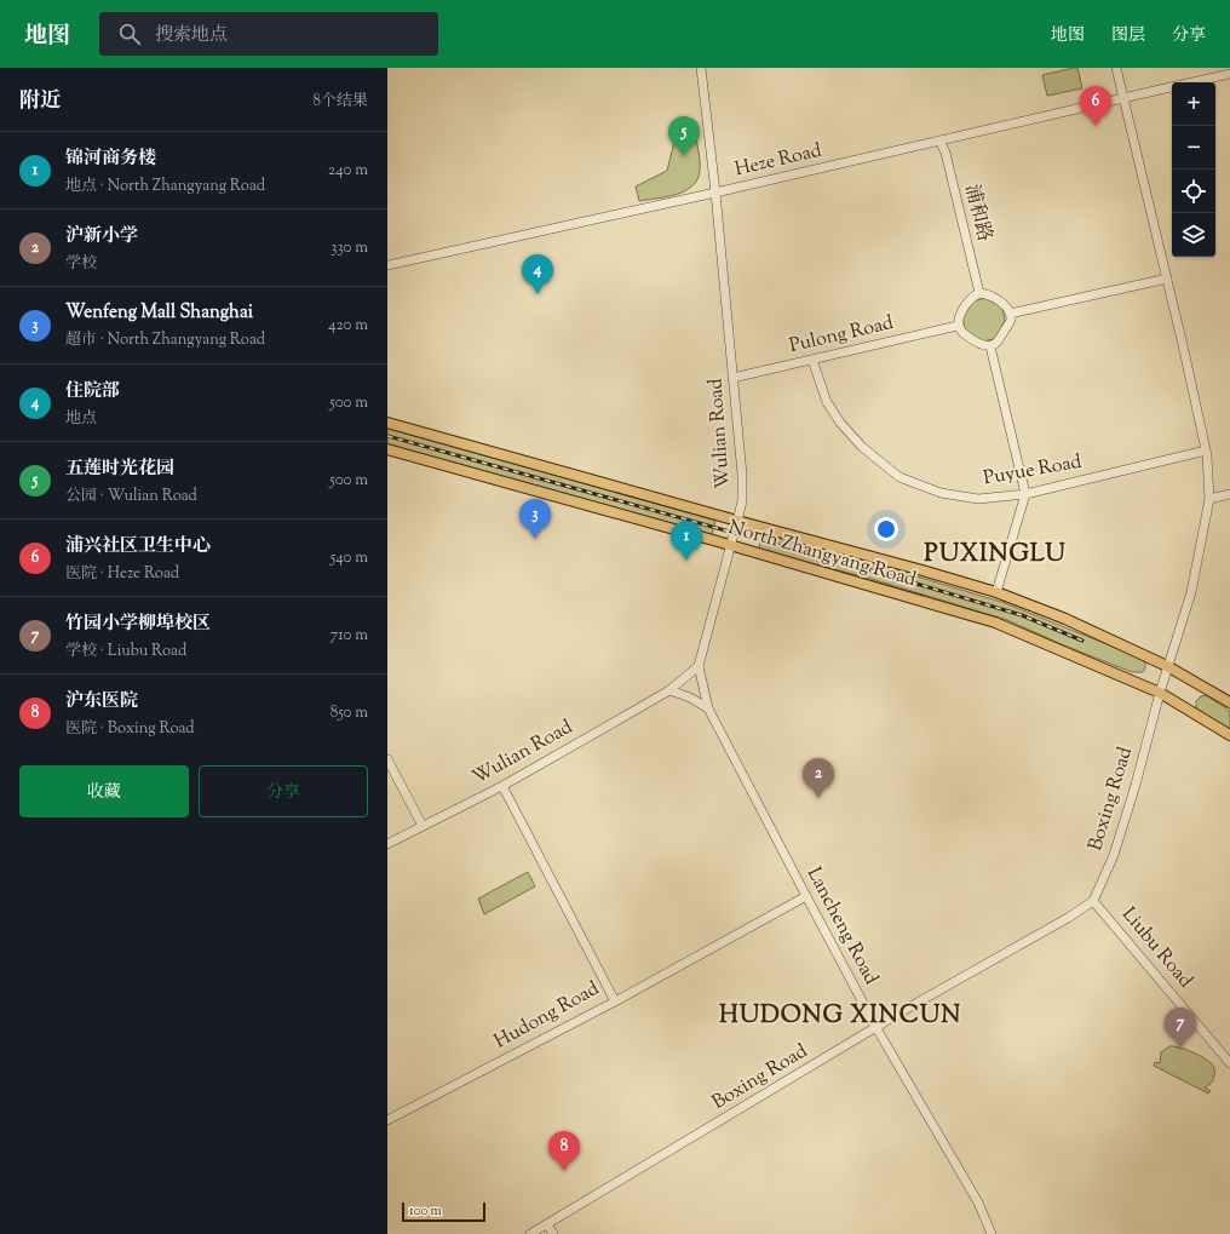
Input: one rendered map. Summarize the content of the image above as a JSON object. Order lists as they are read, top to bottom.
{
  "streets": {
    "main road": ["North Zhangyang Road"],
    "street": [
      "Heze Road",
      "浦和路",
      "Pulong Road",
      "Wulian Road",
      "Puyue Road",
      "Boxing Road",
      "Lancheng Road",
      "Liubu Road",
      "Hudong Road"
    ]
  },
  "crossings": [
    ["Heze Road", "浦和路"],
    ["Heze Road", "Wulian Road"],
    ["Heze Road", "Boxing Road"],
    ["浦和路", "Pulong Road"],
    ["Pulong Road", "Wulian Road"],
    ["Pulong Road", "Puyue Road"],
    ["Wulian Road", "North Zhangyang Road"],
    ["Wulian Road", "Lancheng Road"],
    ["Wulian Road", "Hudong Road"],
    ["Puyue Road", "Boxing Road"],
    ["North Zhangyang Road", "Boxing Road"],
    ["Boxing Road", "Lancheng Road"],
    ["Boxing Road", "Liubu Road"]
  ],
  "districts": ["PUXINGLU", "HUDONG XINCUN"],
  "scale_bar": "100 m",
  "page": {
    "header": "地图",
    "search": "搜索地点",
    "nav": ["地图", "图层", "分享"],
    "heading": ["附近", "8个结果"],
    "map_buttons": ["+", "−"],
    "pins": [
      "6",
      "5",
      "4",
      "3",
      "1",
      "2",
      "7",
      "8"
    ],
    "list": [
      {
        "mark": "1",
        "name": "锦河商务楼",
        "note": "地点 · North Zhangyang Road",
        "value": "240 m"
      },
      {
        "mark": "2",
        "name": "沪新小学",
        "note": "学校",
        "value": "330 m"
      },
      {
        "mark": "3",
        "name": "Wenfeng Mall Shanghai",
        "note": "超市 · North Zhangyang Road",
        "value": "420 m"
      },
      {
        "mark": "4",
        "name": "住院部",
        "note": "地点",
        "value": "500 m"
      },
      {
        "mark": "5",
        "name": "五莲时光花园",
        "note": "公园 · Wulian Road",
        "value": "500 m"
      },
      {
        "mark": "6",
        "name": "浦兴社区卫生中心",
        "note": "医院 · Heze Road",
        "value": "540 m"
      },
      {
        "mark": "7",
        "name": "竹园小学柳埠校区",
        "note": "学校 · Liubu Road",
        "value": "710 m"
      },
      {
        "mark": "8",
        "name": "沪东医院",
        "note": "医院 · Boxing Road",
        "value": "850 m"
      }
    ],
    "buttons": ["收藏", "分享"],
    "scale": "100 m"
  }
}
